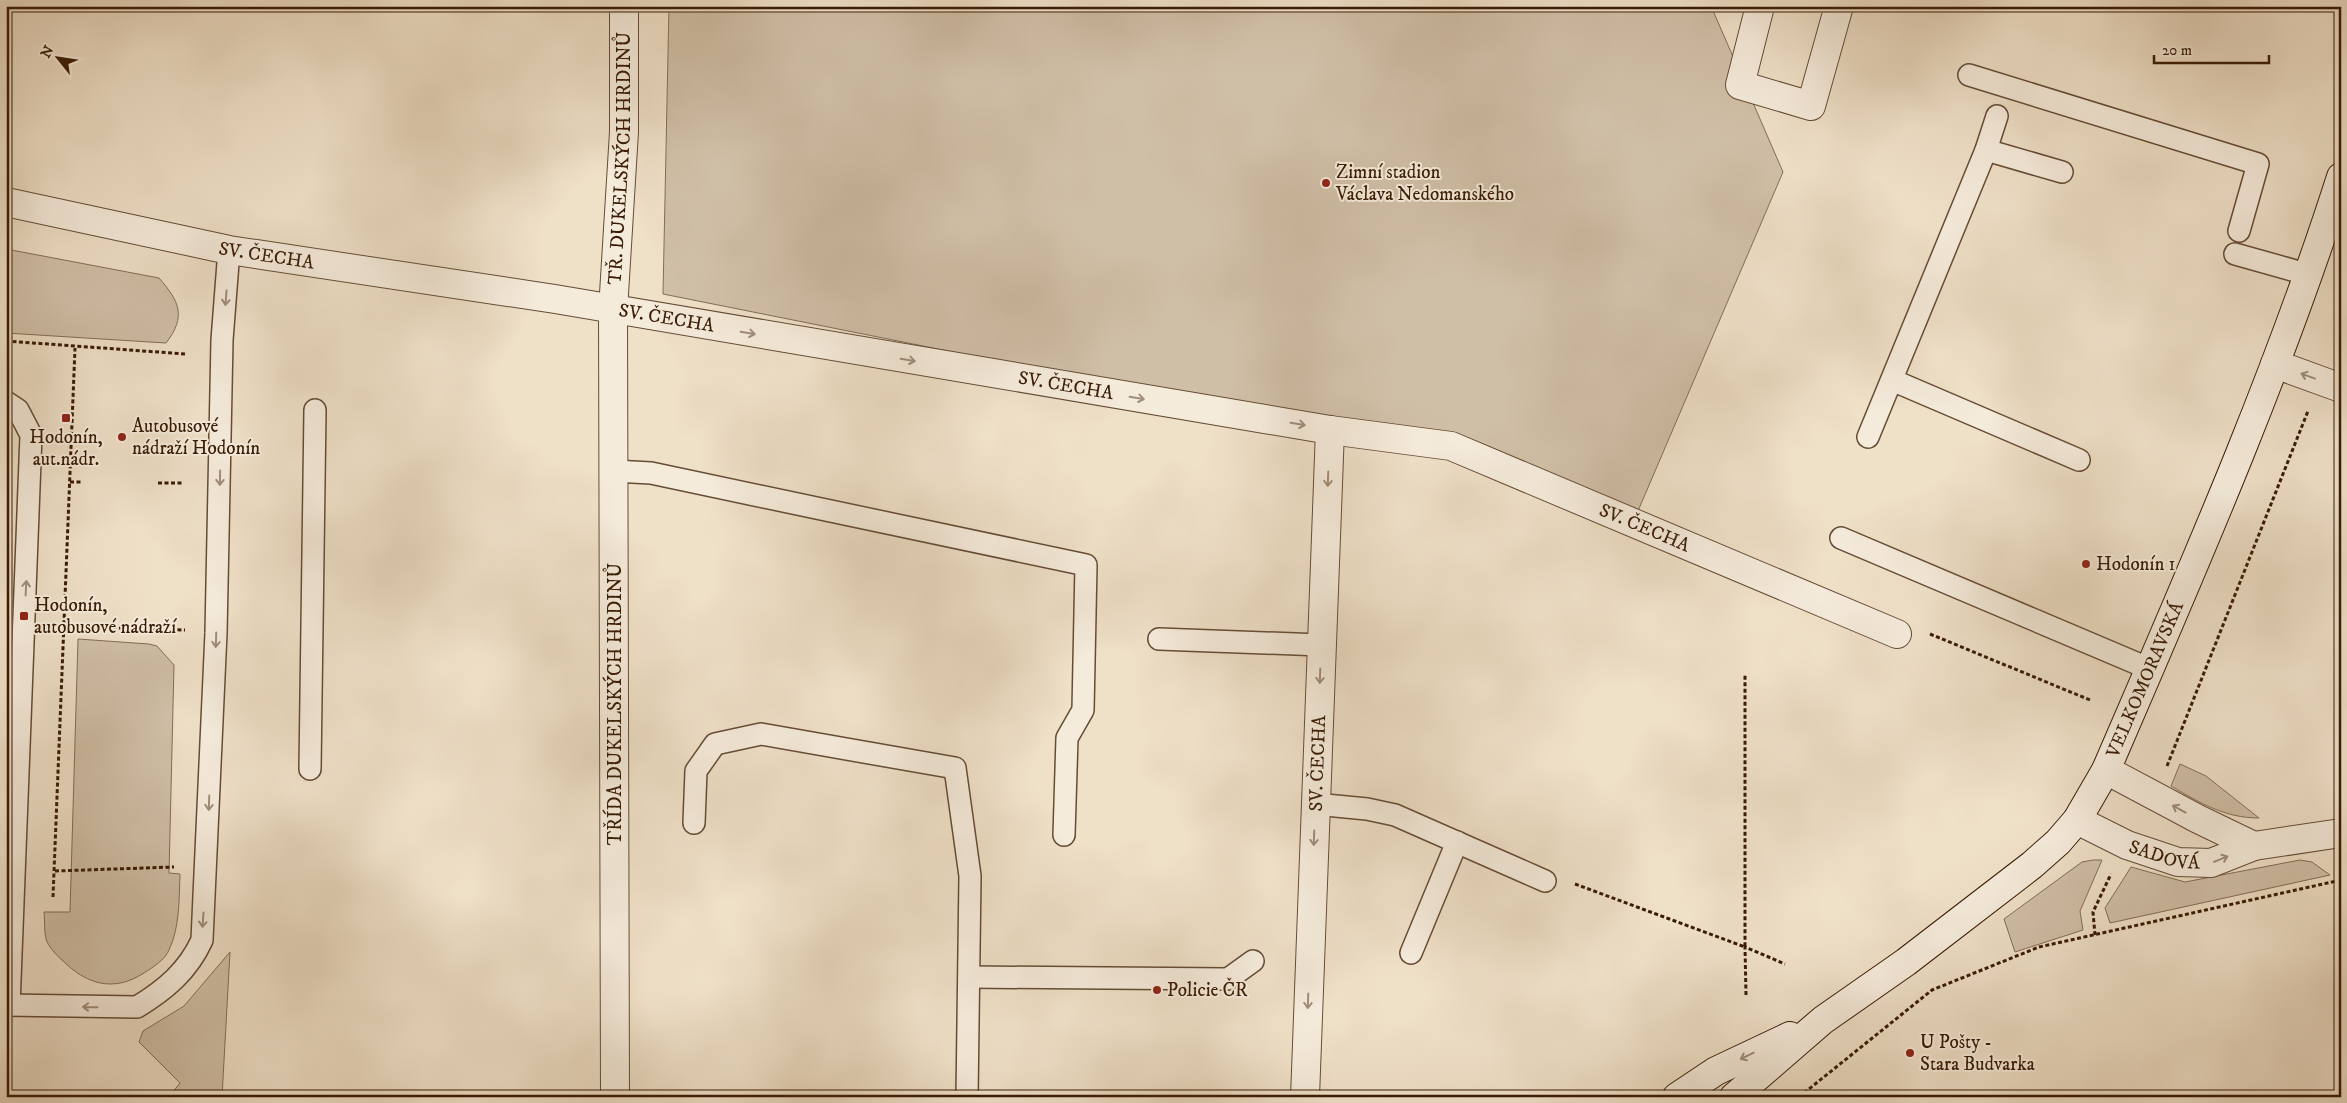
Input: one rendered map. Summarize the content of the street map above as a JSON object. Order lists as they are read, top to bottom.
{
  "streets": {
    "street": [
      "TŘ. DUKELSKÝCH HRDINŮ",
      "SV. ČECHA",
      "VELKOMORAVSKÁ",
      "TŘÍDA DUKELSKÝCH HRDINŮ",
      "SADOVÁ"
    ]
  },
  "crossings": [
    ["TŘ. DUKELSKÝCH HRDINŮ", "SV. ČECHA"],
    ["TŘ. DUKELSKÝCH HRDINŮ", "TŘÍDA DUKELSKÝCH HRDINŮ"],
    ["SV. ČECHA", "TŘÍDA DUKELSKÝCH HRDINŮ"],
    ["VELKOMORAVSKÁ", "SADOVÁ"]
  ],
  "places": {
    "other": [
      "Zimní stadion Václava Nedomanského",
      "Autobusové nádraží Hodonín",
      "Hodonín 1",
      "Policie ČR",
      "U Pošty - Stara Budvarka"
    ],
    "transit": ["Hodonín, aut.nádr.", "Hodonín, autobusové nádraží"]
  },
  "scale_bar": "20 m",
  "north": "top left"
}
